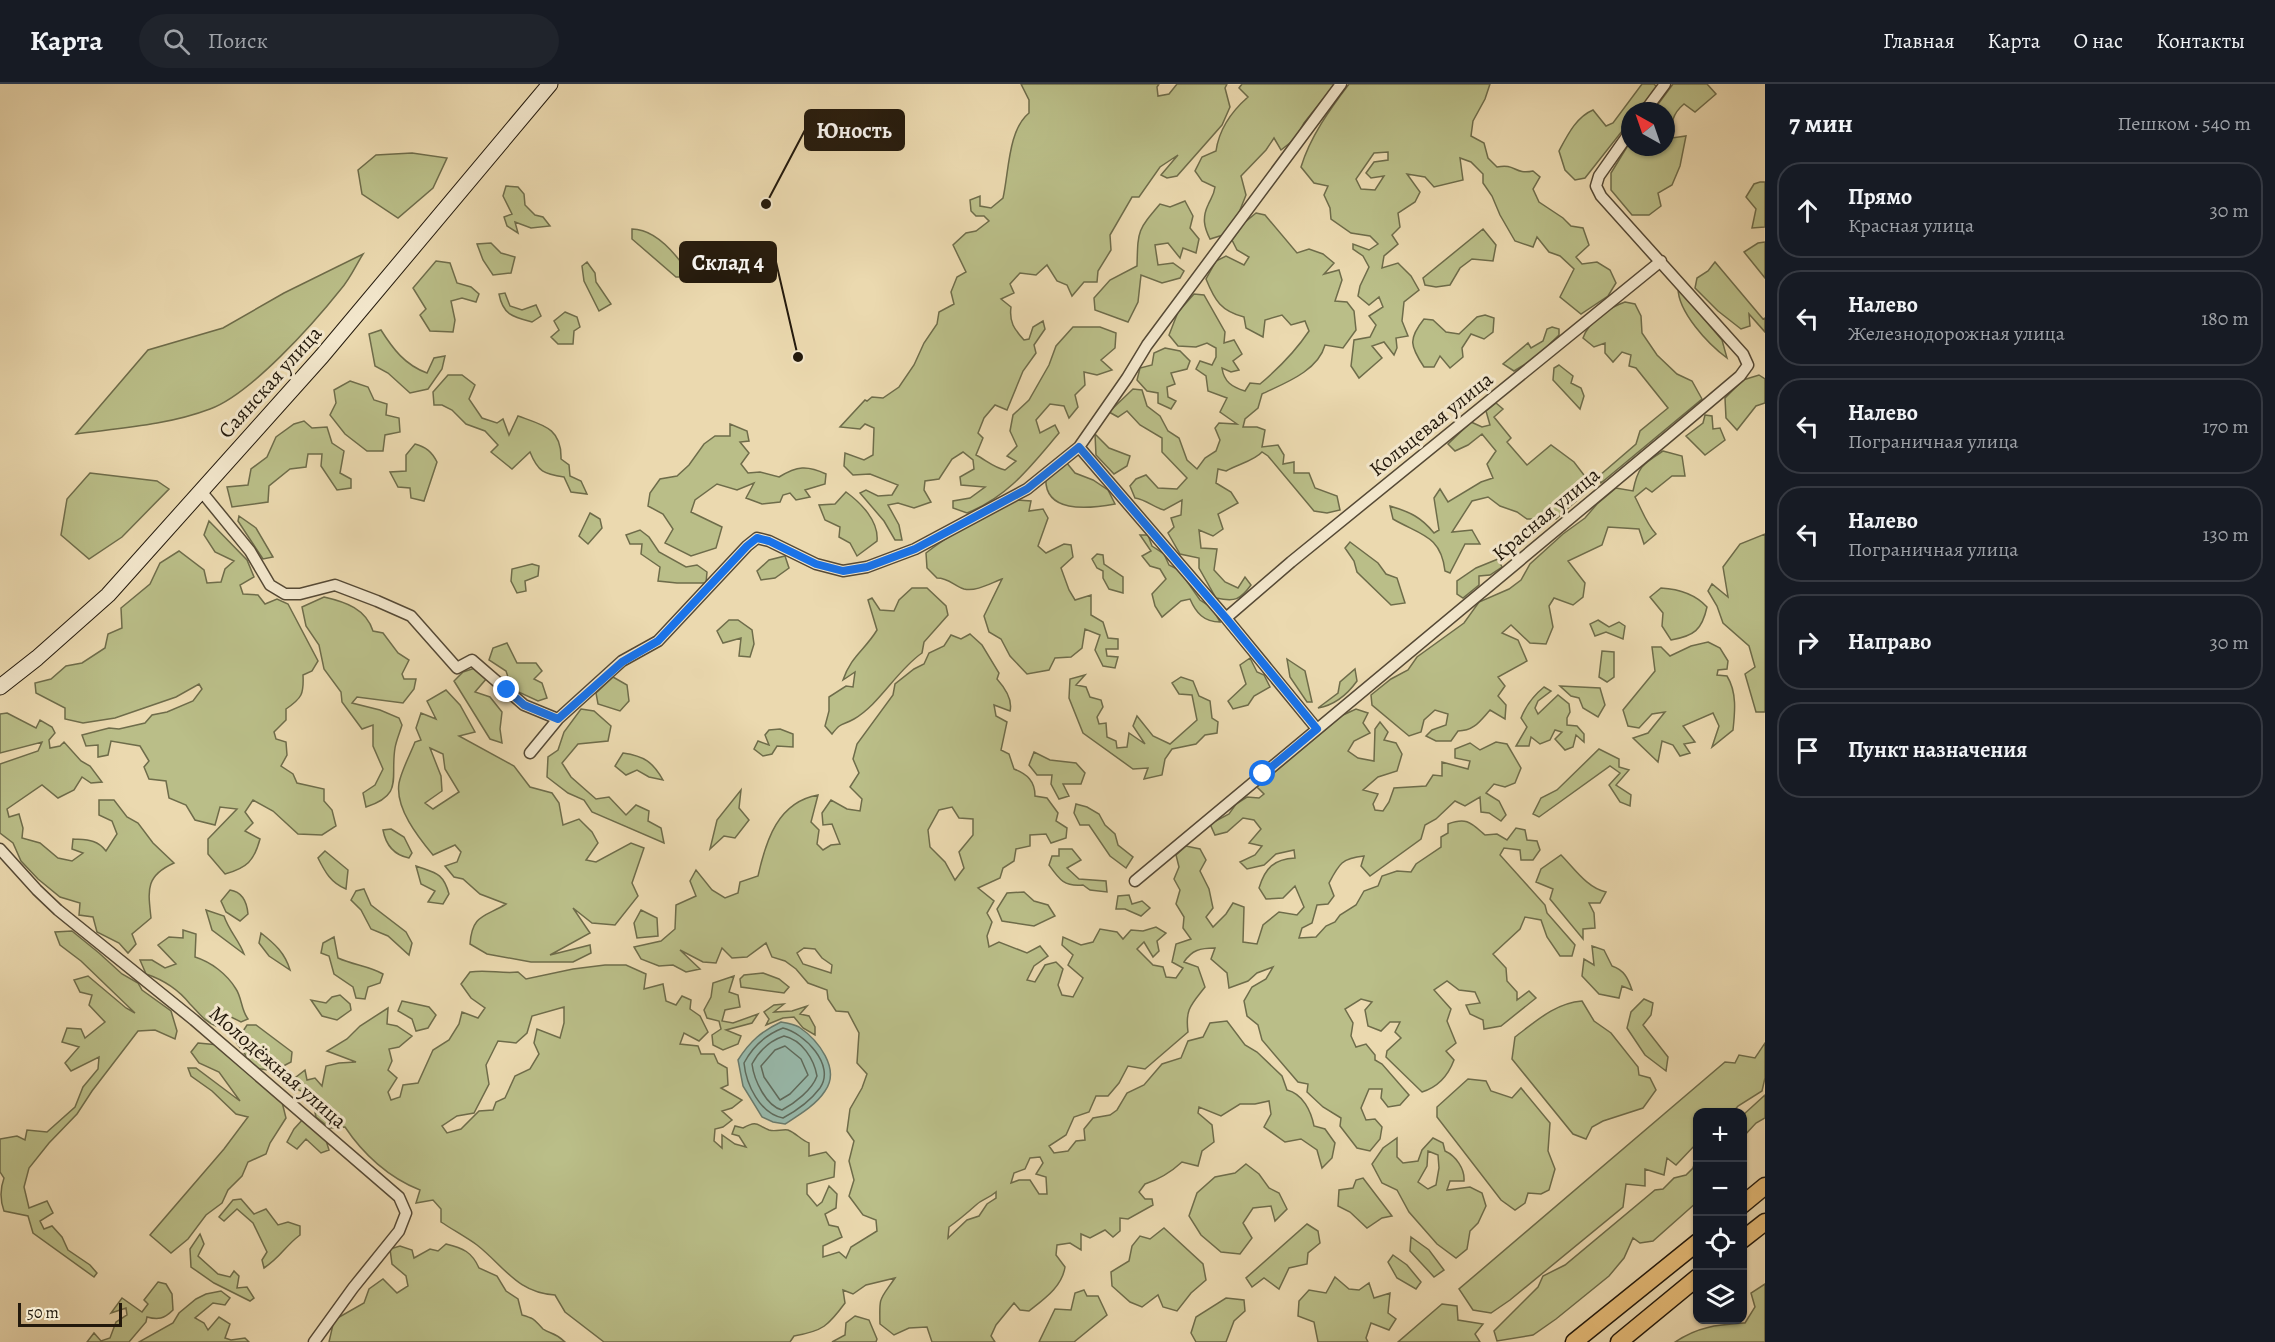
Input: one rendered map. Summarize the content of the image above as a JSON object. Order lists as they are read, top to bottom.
{
  "streets": {
    "street": [
      "Саянская улица",
      "Кольцевая улица",
      "Красная улица",
      "Молодёжная улица"
    ]
  },
  "crossings": [
    ["Кольцевая улица", "Красная улица"]
  ],
  "places": ["Юность", "Склад 4"],
  "scale_bar": "50 m",
  "north": "top left",
  "page": {
    "header": "Карта",
    "search": "Поиск",
    "nav": [
      "Главная",
      "Карта",
      "О нас",
      "Контакты"
    ],
    "heading": ["7 мин", "Пешком · 540 m"],
    "list": [
      ["Прямо", "Красная улица", "30 m"],
      ["Налево", "Железнодорожная улица", "180 m"],
      ["Налево", "Пограничная улица", "170 m"],
      ["Налево", "Пограничная улица", "130 m"],
      ["Направо", "30 m"],
      "Пункт назначения"
    ],
    "map_buttons": ["+", "−"],
    "scale": "50 m"
  }
}
